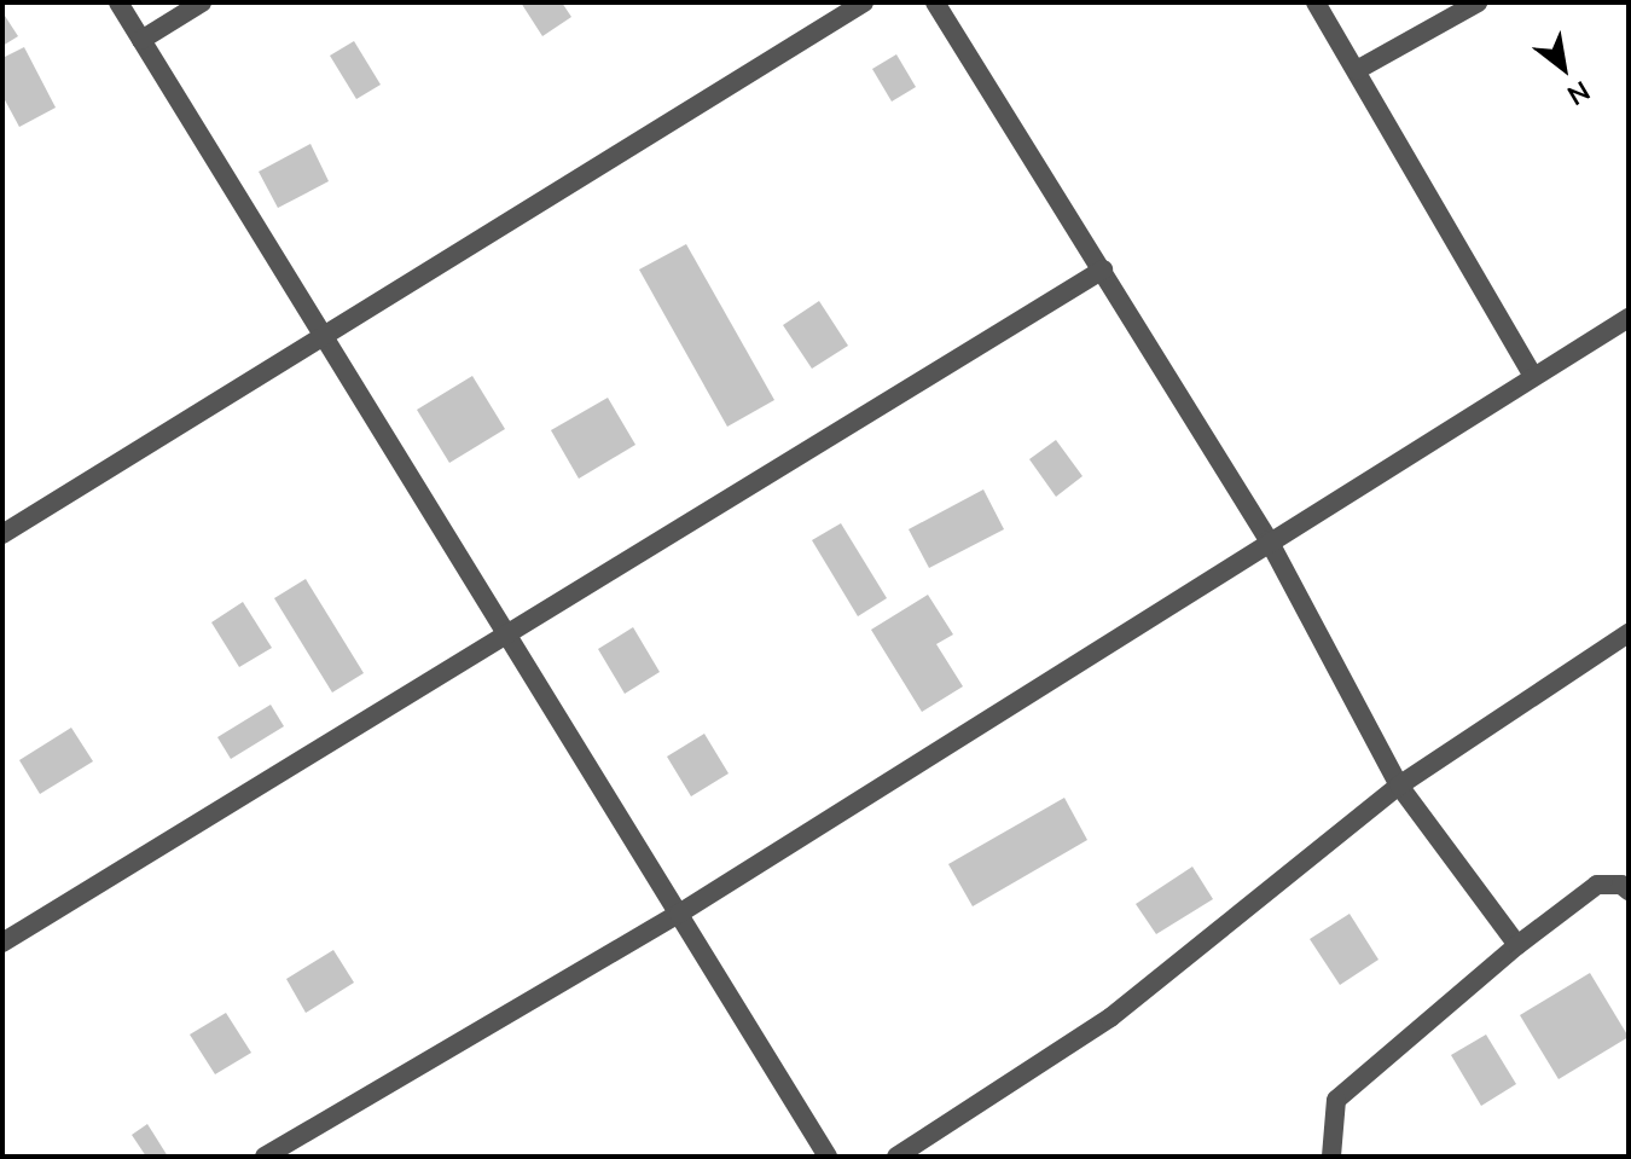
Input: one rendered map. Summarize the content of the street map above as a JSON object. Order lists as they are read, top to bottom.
{
  "north": "bottom right"
}
